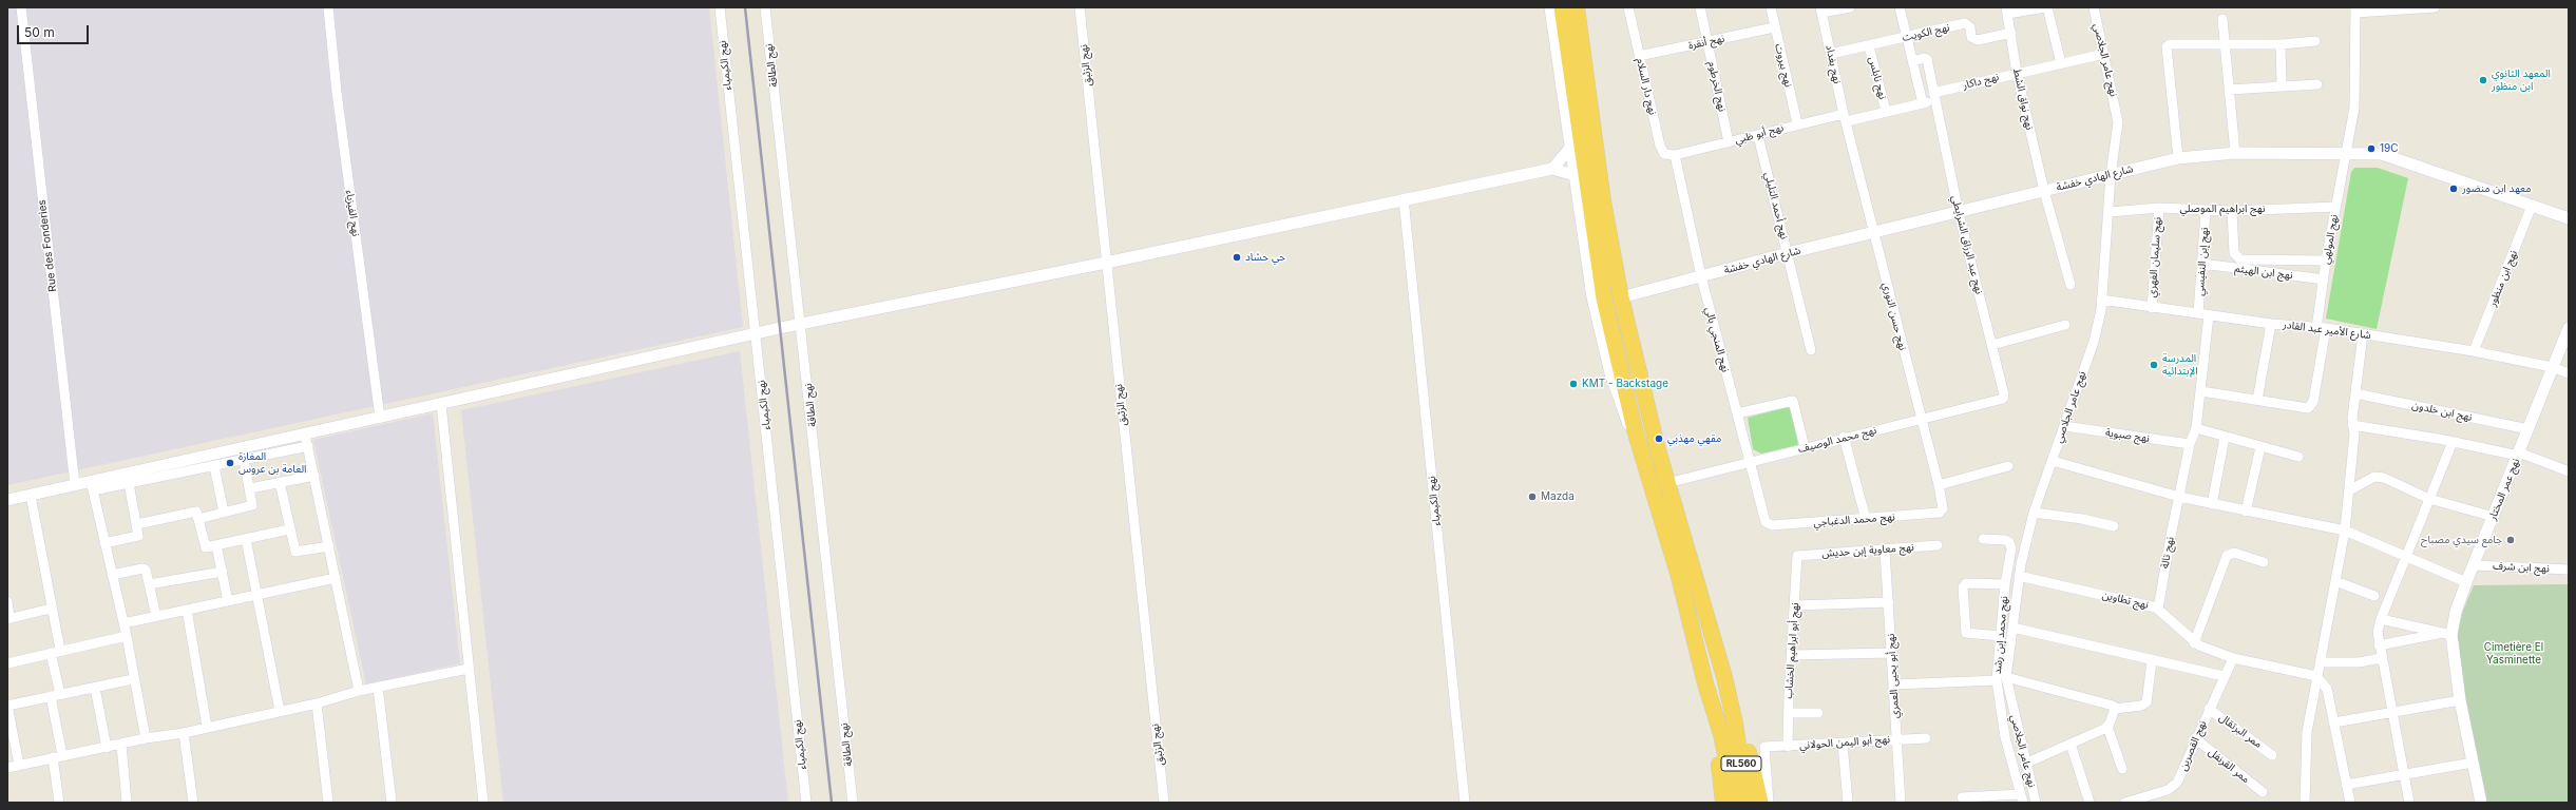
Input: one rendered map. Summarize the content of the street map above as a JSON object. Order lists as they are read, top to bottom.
{
  "streets": {
    "highway": ["RL560"],
    "street": [
      "نهج الكويت",
      "نهج أنقرة",
      "نهج عامر الجلاصي",
      "نهج بغداد",
      "نهج الكيمياء",
      "نهج الطاقة",
      "نهج الزئبق",
      "نهج بيروت",
      "نهج نابلس",
      "نهج داكار",
      "نهج دار السلام",
      "نهج الخرطوم",
      "نهج نواق الشط",
      "نهج أبو ظبي",
      "شارع الهادي خفشة",
      "نهج أحمد التليلي",
      "نهج ابراهيم الموصلي",
      "نهج الفيزياء",
      "نهج المولهي",
      "نهج عبد الرزاق الشرايطي",
      "Rue des Fonderies",
      "نهج سليمان الفهري",
      "نهج إبن النفيسي",
      "نهج ابن الهيثم",
      "نهج ابن منظور",
      "نهج حسن النوري",
      "شارع الأمير عبد القادر",
      "نهج المنجي بالي",
      "نهج ابن خلدون",
      "نهج صبوية",
      "نهج محمد الوصيف",
      "نهج عمر المختار",
      "نهج محمد الدغباجي",
      "نهج معاوية إبن حديش",
      "نهج تالة",
      "نهج ابن شرف",
      "نهج تطاوين",
      "نهج محمد إبن رشد",
      "نهج أبو ابراهيم الخشاب",
      "نهج أبو يحيى العمري",
      "ممر البرتقال",
      "نهج أبو اليمن الحولاني",
      "نهج القصرين",
      "ممر القرنفل"
    ]
  },
  "crossings": [
    ["نهج الكويت", "نهج بغداد"],
    ["نهج الكويت", "نهج نابلس"],
    ["نهج الكويت", "نهج نواق الشط"],
    ["نهج أنقرة", "نهج بيروت"],
    ["نهج أنقرة", "نهج دار السلام"],
    ["نهج أنقرة", "نهج الخرطوم"],
    ["نهج عامر الجلاصي", "نهج داكار"],
    ["نهج عامر الجلاصي", "شارع الهادي خفشة"],
    ["نهج عامر الجلاصي", "نهج ابراهيم الموصلي"],
    ["نهج عامر الجلاصي", "شارع الأمير عبد القادر"],
    ["نهج عامر الجلاصي", "نهج صبوية"],
    ["نهج عامر الجلاصي", "نهج تطاوين"],
    ["نهج عامر الجلاصي", "نهج محمد إبن رشد"],
    ["نهج بغداد", "نهج أبو ظبي"],
    ["نهج بغداد", "نهج حسن النوري"],
    ["نهج بيروت", "نهج أبو ظبي"],
    ["نهج نابلس", "نهج أبو ظبي"],
    ["نهج داكار", "نهج نواق الشط"],
    ["نهج داكار", "نهج أبو ظبي"],
    ["نهج داكار", "نهج عبد الرزاق الشرايطي"],
    ["نهج دار السلام", "نهج أبو ظبي"],
    ["نهج دار السلام", "نهج المنجي بالي"],
    ["نهج الخرطوم", "نهج أبو ظبي"],
    ["نهج نواق الشط", "شارع الهادي خفشة"],
    ["نهج أبو ظبي", "نهج أحمد التليلي"],
    ["نهج أبو ظبي", "نهج عبد الرزاق الشرايطي"],
    ["نهج أبو ظبي", "نهج حسن النوري"],
    ["نهج أبو ظبي", "نهج المنجي بالي"],
    ["شارع الهادي خفشة", "نهج أحمد التليلي"],
    ["شارع الهادي خفشة", "نهج المولهي"],
    ["شارع الهادي خفشة", "نهج عبد الرزاق الشرايطي"],
    ["شارع الهادي خفشة", "نهج ابن منظور"],
    ["شارع الهادي خفشة", "نهج حسن النوري"],
    ["شارع الهادي خفشة", "نهج المنجي بالي"],
    ["شارع الهادي خفشة", "RL560"],
    ["نهج ابراهيم الموصلي", "نهج المولهي"],
    ["نهج ابراهيم الموصلي", "نهج سليمان الفهري"],
    ["نهج ابراهيم الموصلي", "نهج إبن النفيسي"],
    ["نهج المولهي", "نهج ابن الهيثم"],
    ["نهج المولهي", "شارع الأمير عبد القادر"],
    ["نهج عبد الرزاق الشرايطي", "نهج محمد الوصيف"],
    ["نهج سليمان الفهري", "شارع الأمير عبد القادر"],
    ["نهج إبن النفيسي", "نهج ابن الهيثم"],
    ["نهج إبن النفيسي", "شارع الأمير عبد القادر"],
    ["نهج ابن منظور", "شارع الأمير عبد القادر"],
    ["نهج حسن النوري", "نهج محمد الوصيف"],
    ["نهج حسن النوري", "نهج محمد الدغباجي"],
    ["شارع الأمير عبد القادر", "نهج عمر المختار"],
    ["شارع الأمير عبد القادر", "نهج تالة"],
    ["نهج المنجي بالي", "نهج محمد الوصيف"],
    ["نهج المنجي بالي", "نهج محمد الدغباجي"],
    ["نهج ابن خلدون", "نهج عمر المختار"],
    ["نهج صبوية", "نهج تالة"],
    ["نهج محمد الوصيف", "RL560"],
    ["نهج عمر المختار", "نهج ابن شرف"],
    ["نهج معاوية إبن حديش", "نهج أبو ابراهيم الخشاب"],
    ["نهج معاوية إبن حديش", "نهج أبو يحيى العمري"],
    ["نهج تالة", "نهج تطاوين"],
    ["نهج تطاوين", "نهج القصرين"],
    ["نهج أبو ابراهيم الخشاب", "نهج أبو اليمن الحولاني"],
    ["نهج أبو يحيى العمري", "نهج أبو اليمن الحولاني"],
    ["ممر البرتقال", "نهج القصرين"],
    ["نهج القصرين", "ممر القرنفل"]
  ],
  "parks": ["Cimetière El Yasminette"],
  "places": [
    "المعهد الثانوي ابن منظور",
    "19C",
    "معهد ابن منضور",
    "حي حشاد",
    "المدرسة الإبتدائية",
    "KMT - Backstage",
    "مقهي مهذبي",
    "المغازة العامة بن عروس",
    "Mazda",
    "جامع سيدي مصباح"
  ],
  "scale_bar": "50 m"
}
